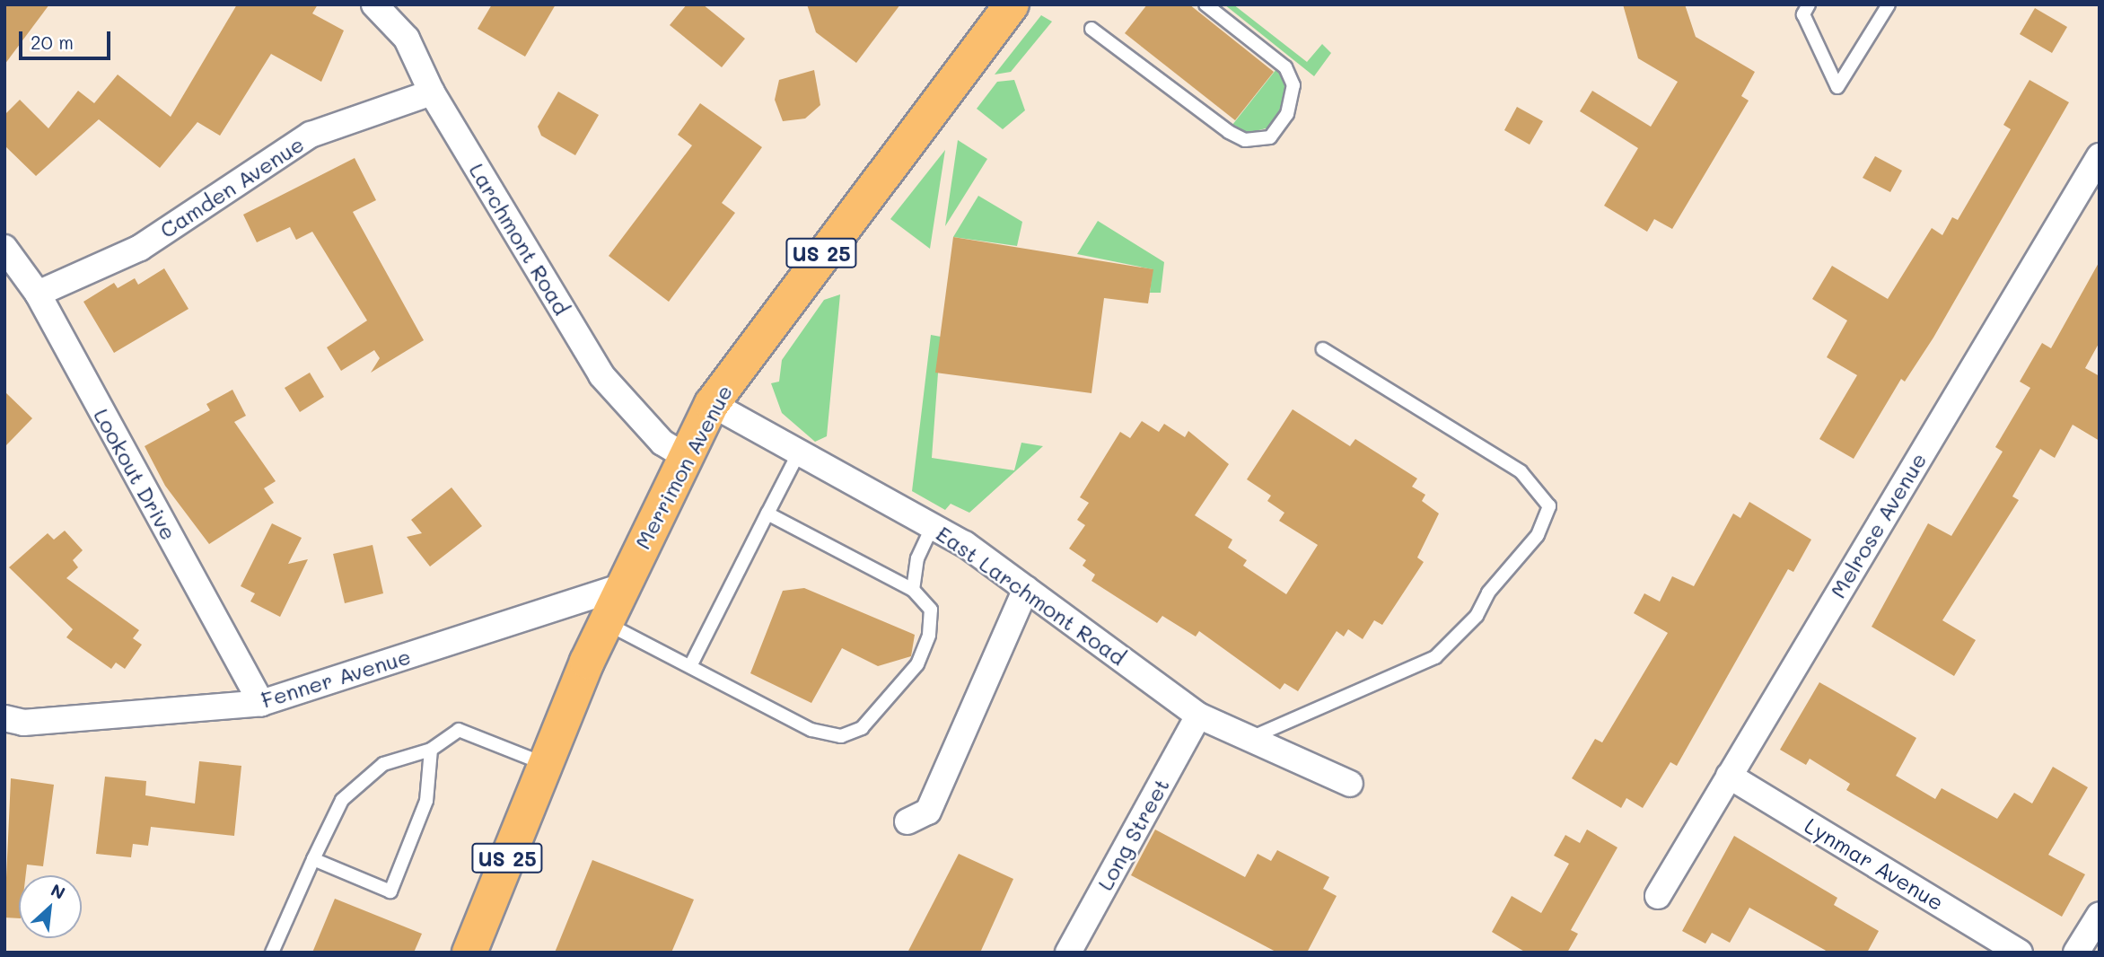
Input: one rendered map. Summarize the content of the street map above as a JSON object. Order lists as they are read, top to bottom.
{
  "streets": {
    "main road": ["US 25", "Merrimon Avenue"],
    "street": [
      "Camden Avenue",
      "Larchmont Road",
      "Lookout Drive",
      "Melrose Avenue",
      "East Larchmont Road",
      "Fenner Avenue",
      "Long Street",
      "Lynmar Avenue"
    ]
  },
  "crossings": [
    ["Camden Avenue", "Larchmont Road"],
    ["Camden Avenue", "Lookout Drive"],
    ["Larchmont Road", "Merrimon Avenue"],
    ["Merrimon Avenue", "East Larchmont Road"],
    ["Merrimon Avenue", "Fenner Avenue"],
    ["Lookout Drive", "Fenner Avenue"],
    ["Melrose Avenue", "Lynmar Avenue"],
    ["East Larchmont Road", "Long Street"]
  ],
  "scale_bar": "20 m",
  "north": "top right"
}
